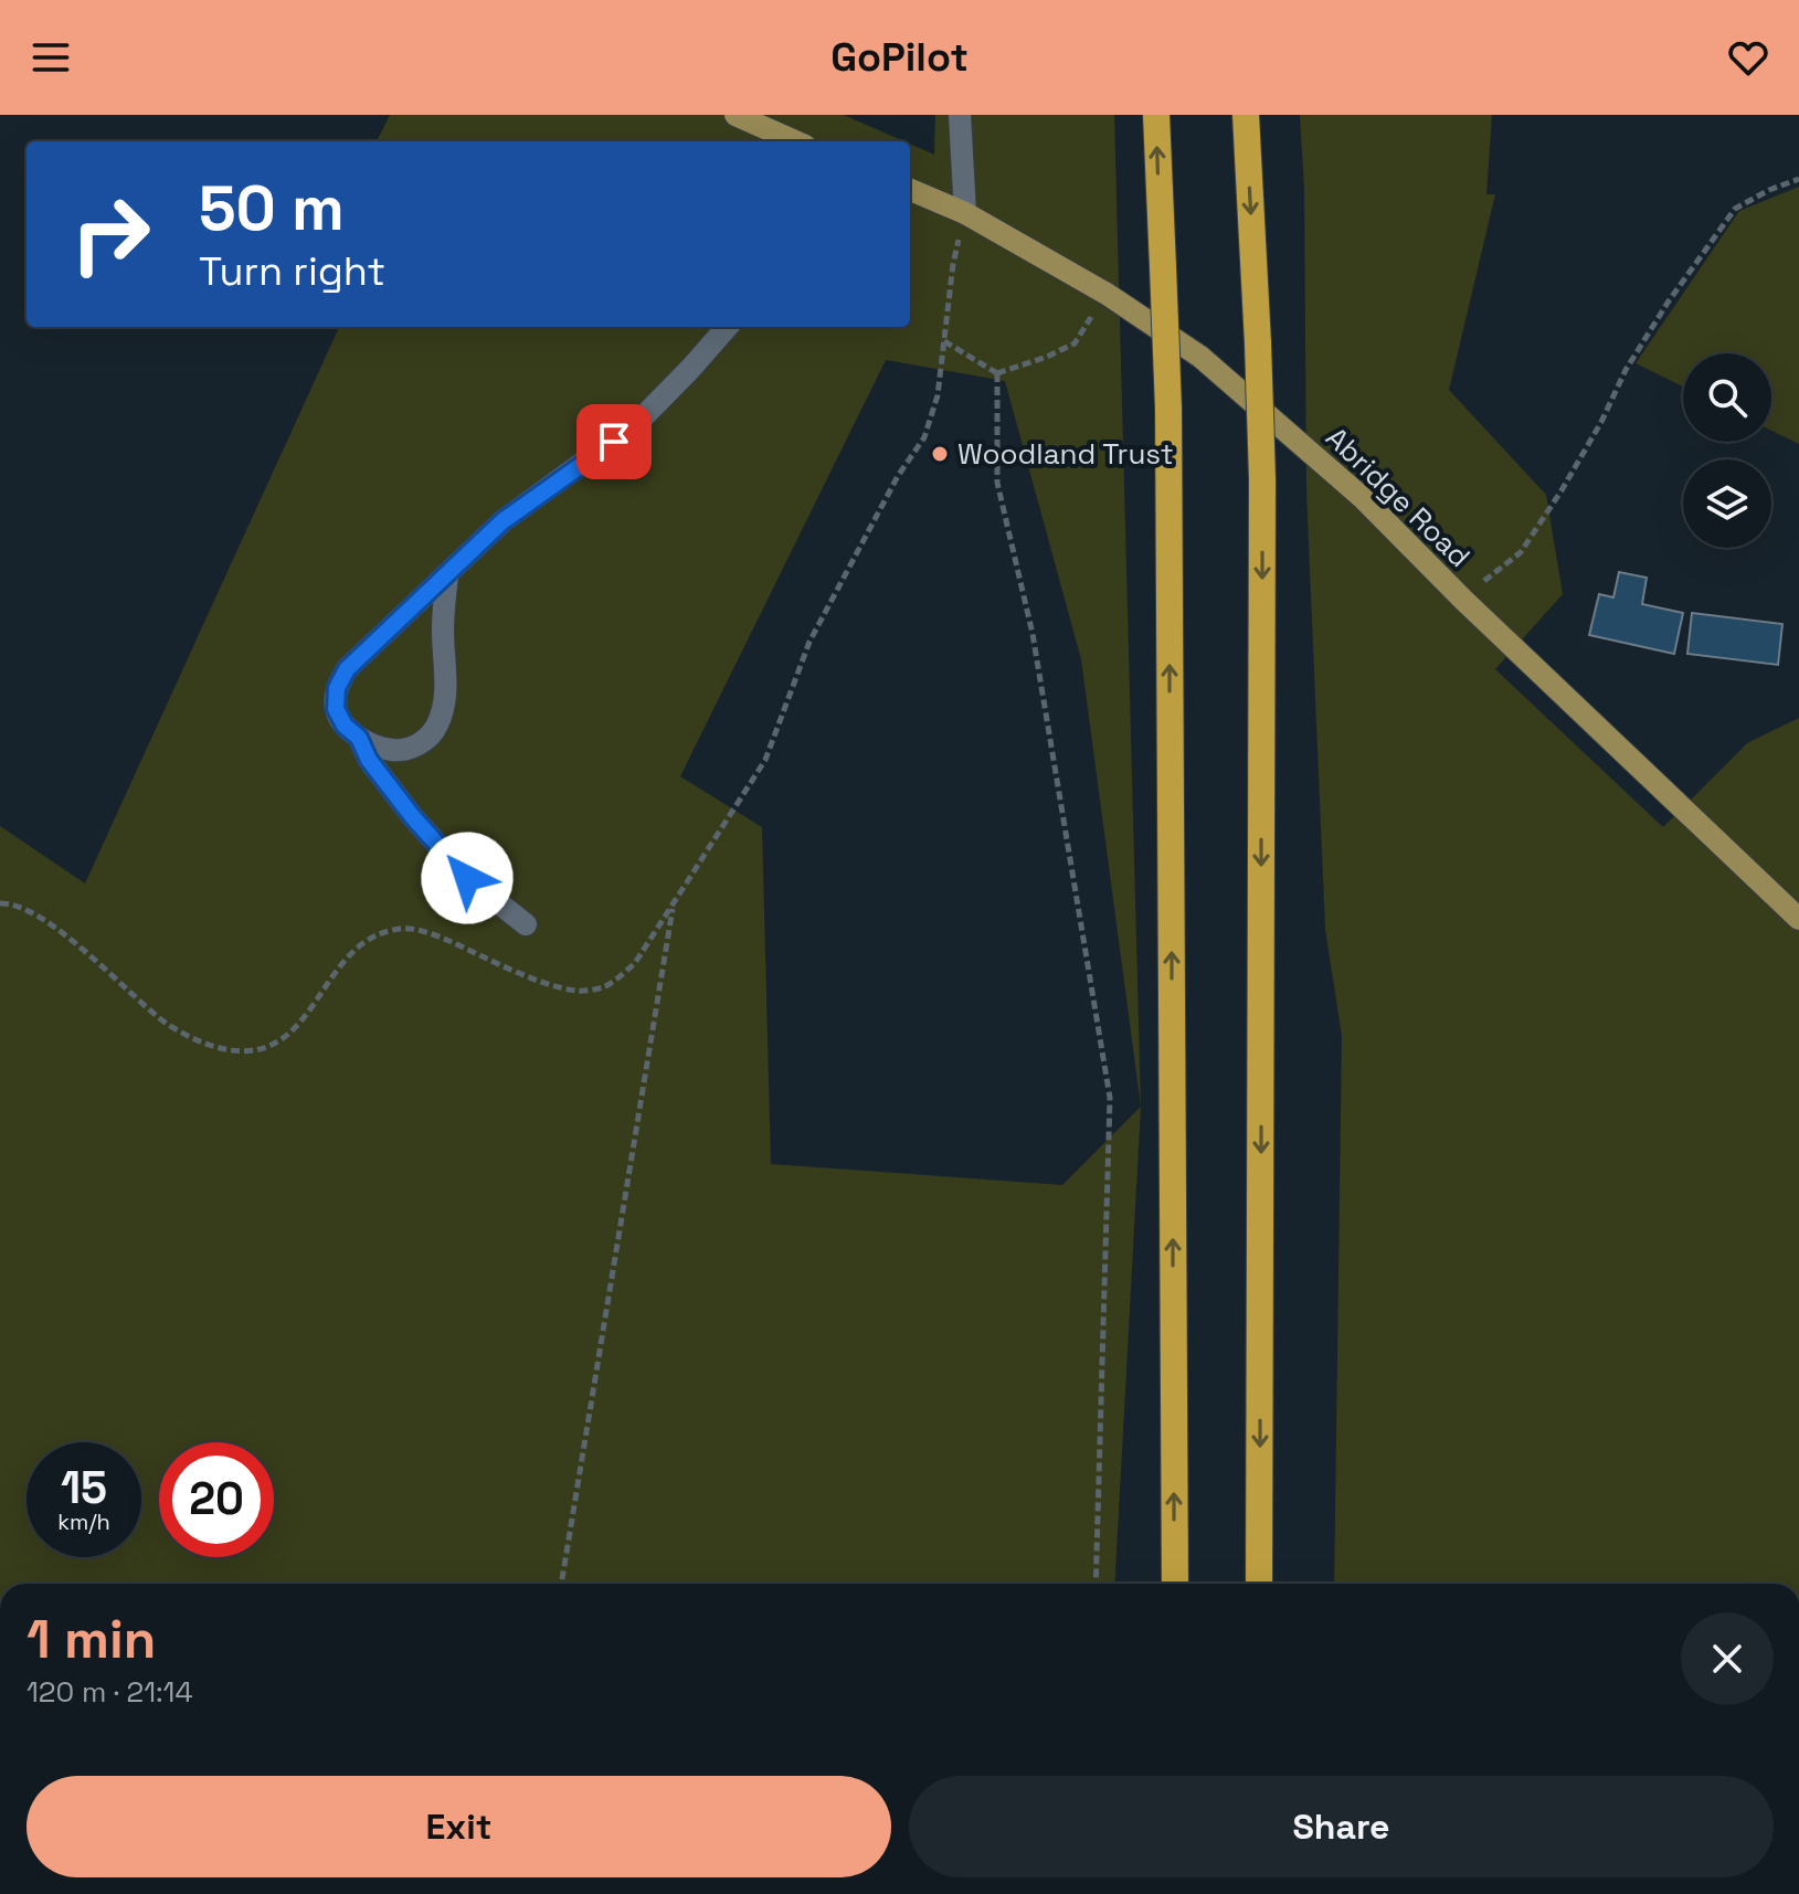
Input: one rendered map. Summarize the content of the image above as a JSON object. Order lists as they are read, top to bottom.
{
  "streets": {
    "main road": ["Abridge Road"]
  },
  "places": ["Woodland Trust"],
  "page": {
    "header": "GoPilot",
    "turn": ["50 m", "Turn right"],
    "speed": "15 km/h",
    "limit": "20",
    "heading": ["1 min", "120 m · 21:14"],
    "buttons": ["Exit", "Share"]
  }
}
